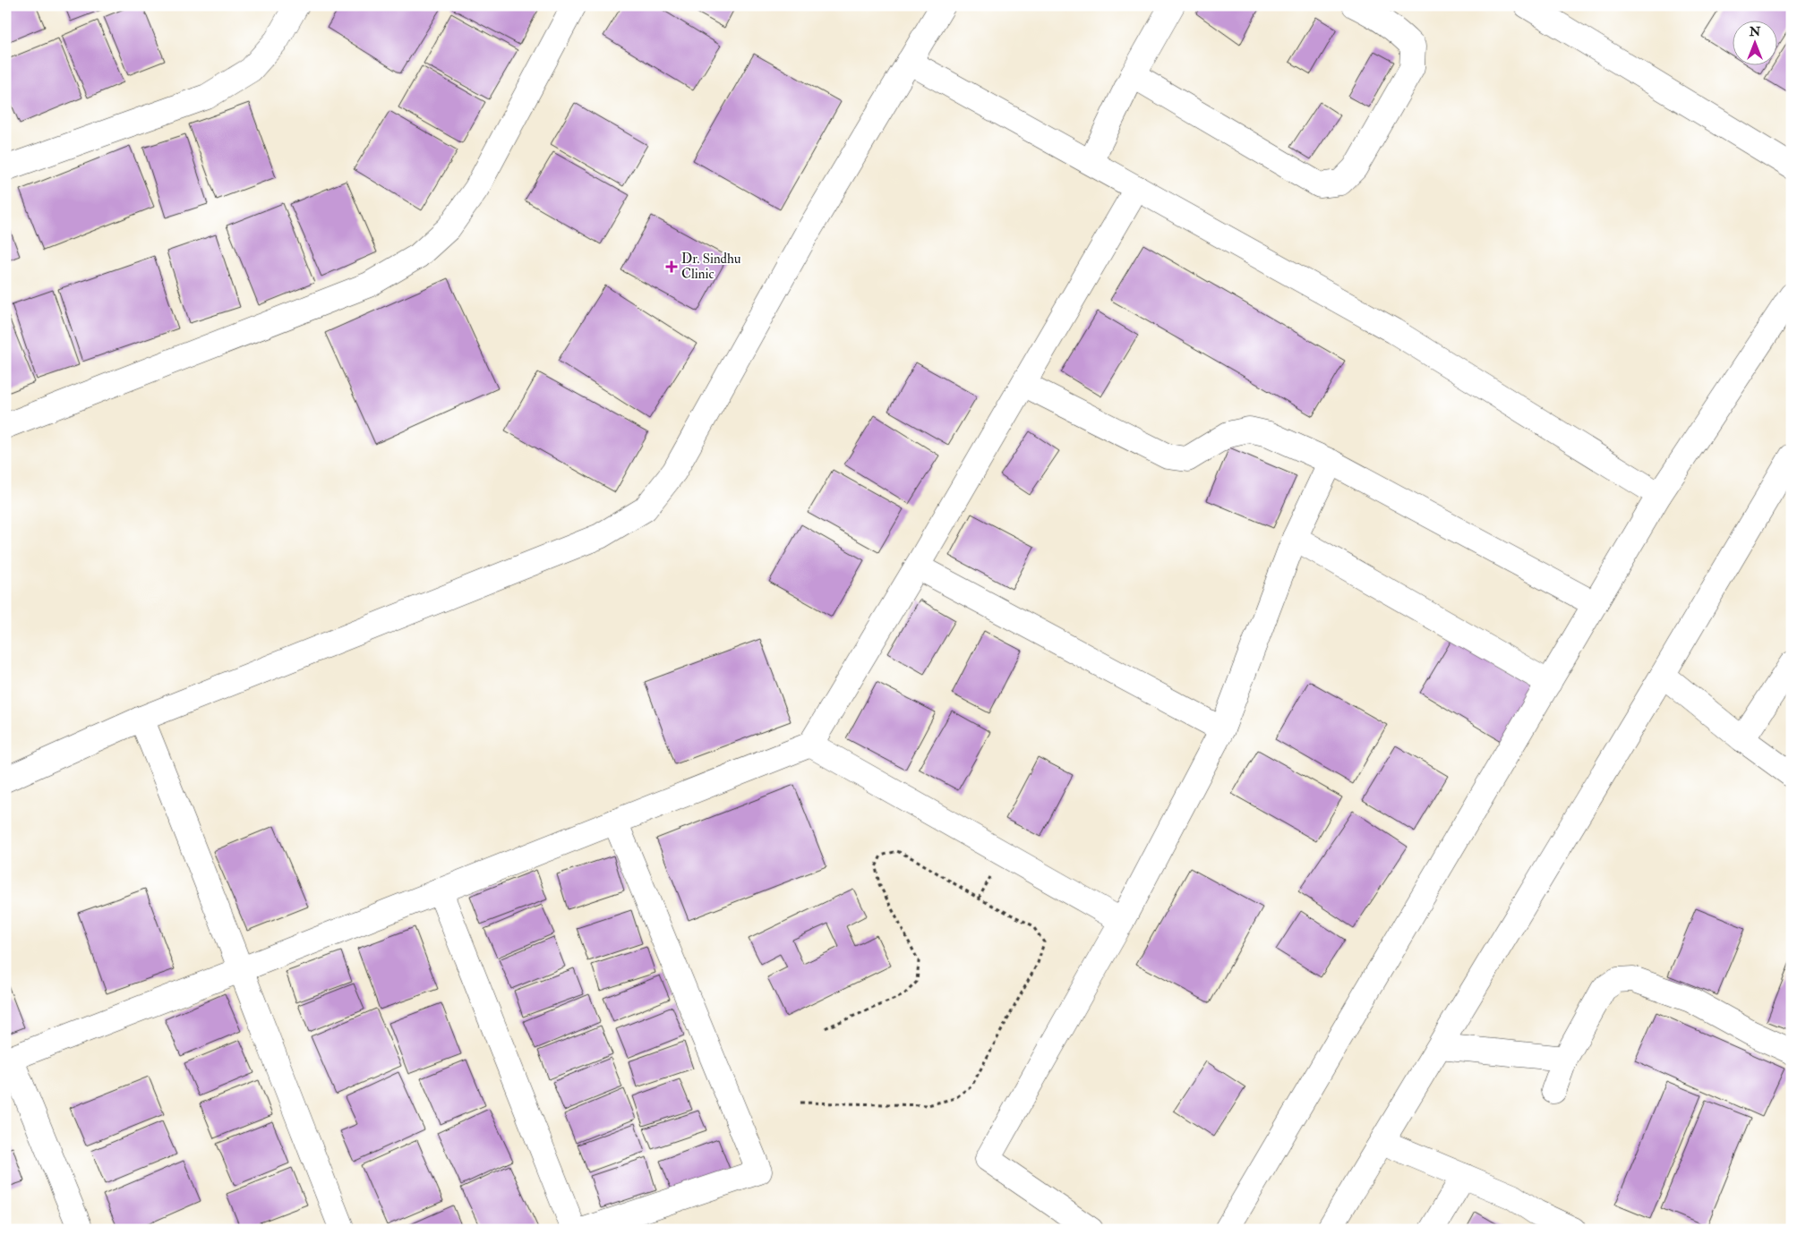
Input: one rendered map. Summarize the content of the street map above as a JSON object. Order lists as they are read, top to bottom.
{
  "places": {
    "health": ["Dr. Sindhu Clinic"]
  },
  "north": "top"
}
